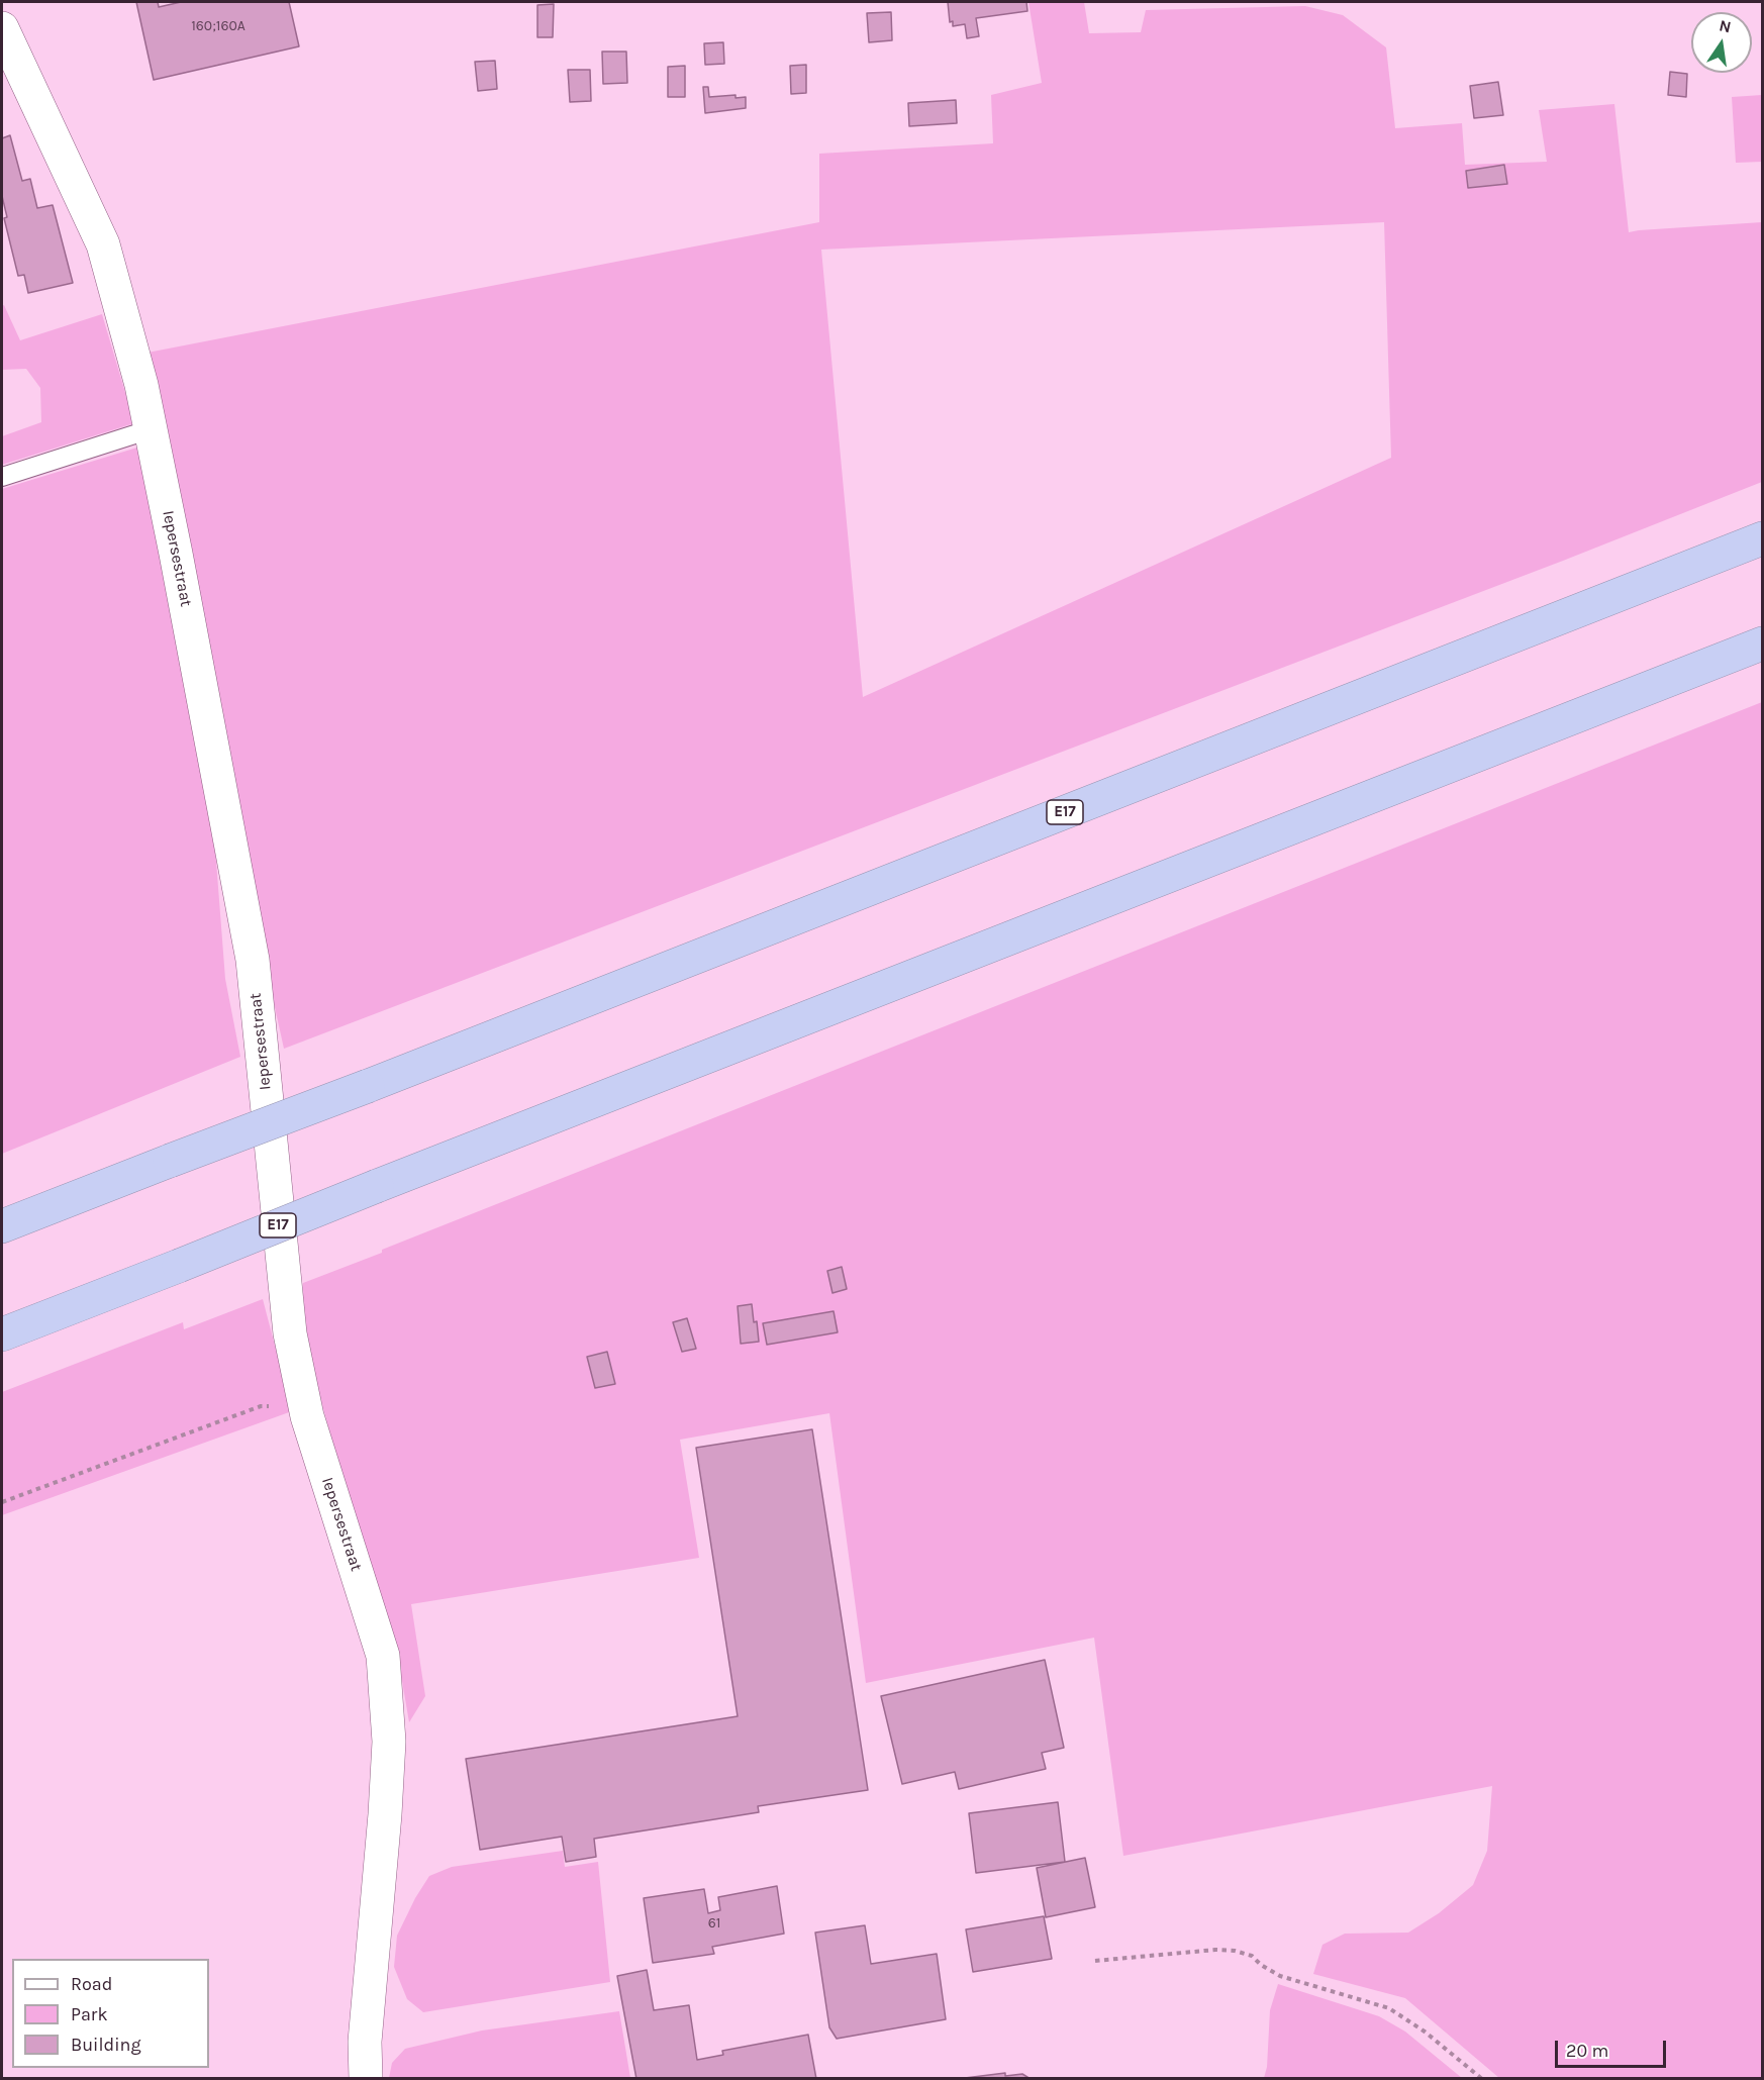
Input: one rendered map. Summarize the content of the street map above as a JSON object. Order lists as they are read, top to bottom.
{
  "streets": {
    "highway": ["E17"],
    "street": ["Iepersestraat"]
  },
  "house_numbers": ["160;160A", "61"],
  "legend": ["Road", "Park", "Building"],
  "scale_bar": "20 m",
  "north": "top"
}
